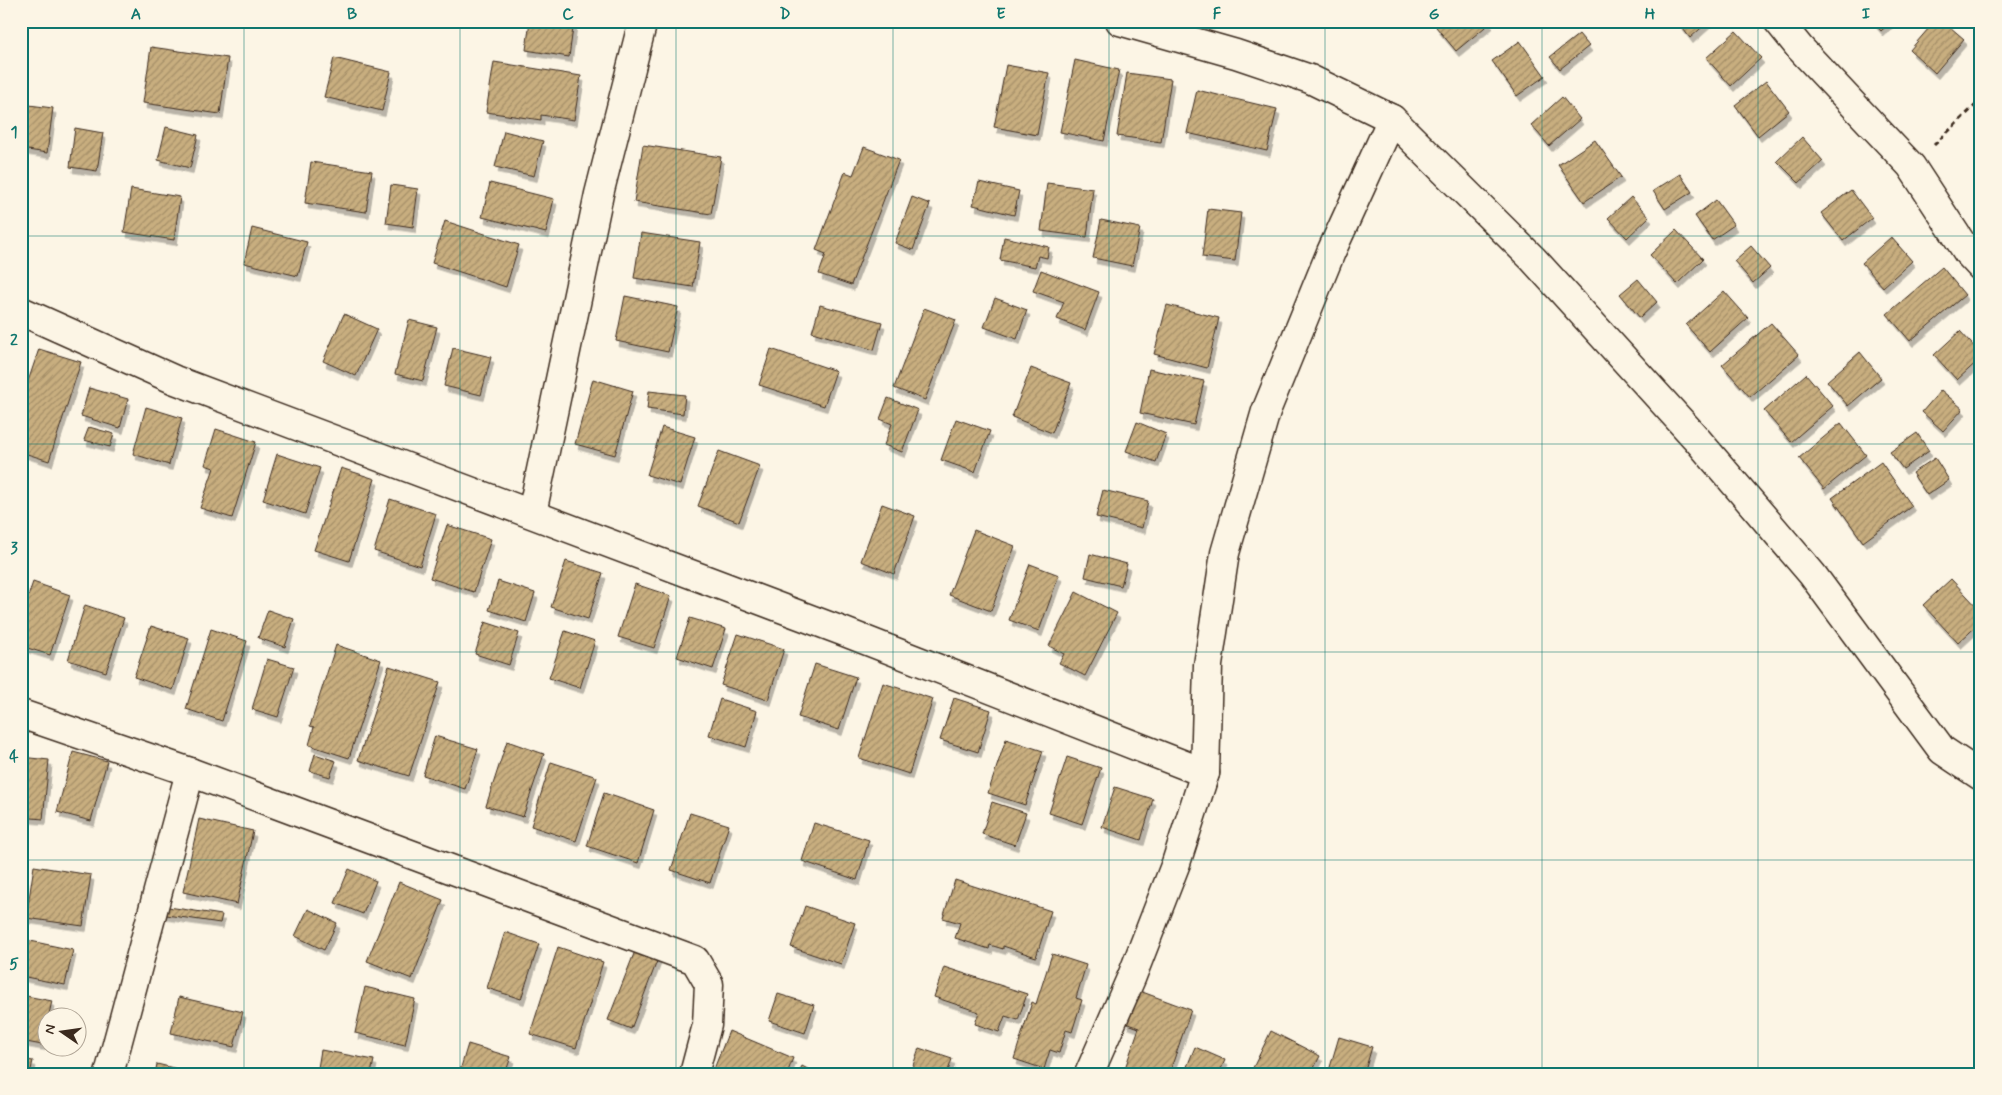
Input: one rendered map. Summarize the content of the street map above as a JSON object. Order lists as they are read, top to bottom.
{
  "north": "left",
  "grid": {
    "columns": [
      "A",
      "B",
      "C",
      "D",
      "E",
      "F",
      "G",
      "H",
      "I"
    ],
    "rows": [
      "1",
      "2",
      "3",
      "4",
      "5"
    ]
  }
}
